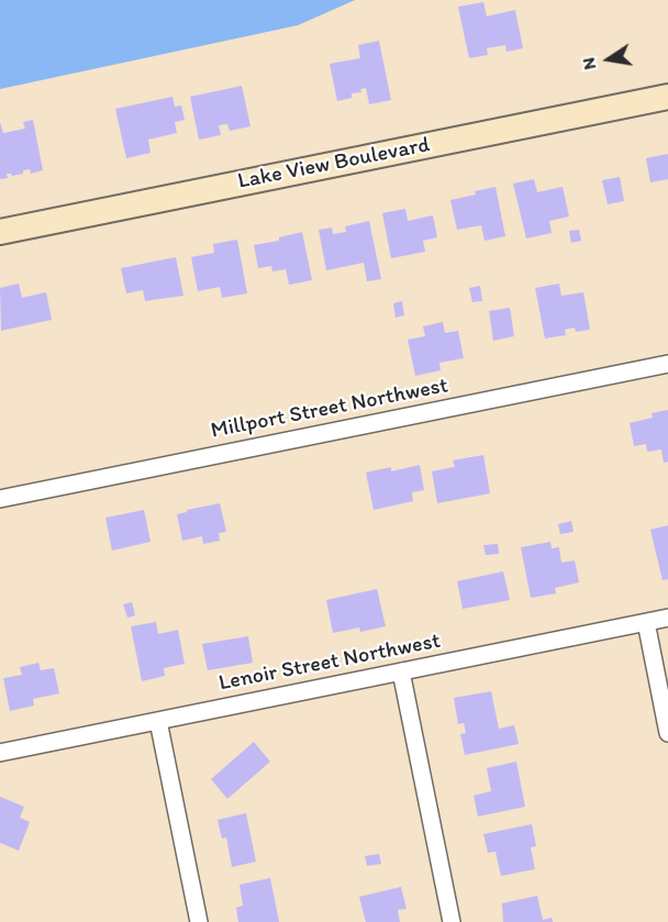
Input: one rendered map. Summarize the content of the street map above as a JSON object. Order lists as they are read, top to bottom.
{
  "streets": {
    "street": ["Lake View Boulevard", "Millport Street Northwest", "Lenoir Street Northwest"]
  },
  "north": "left"
}
